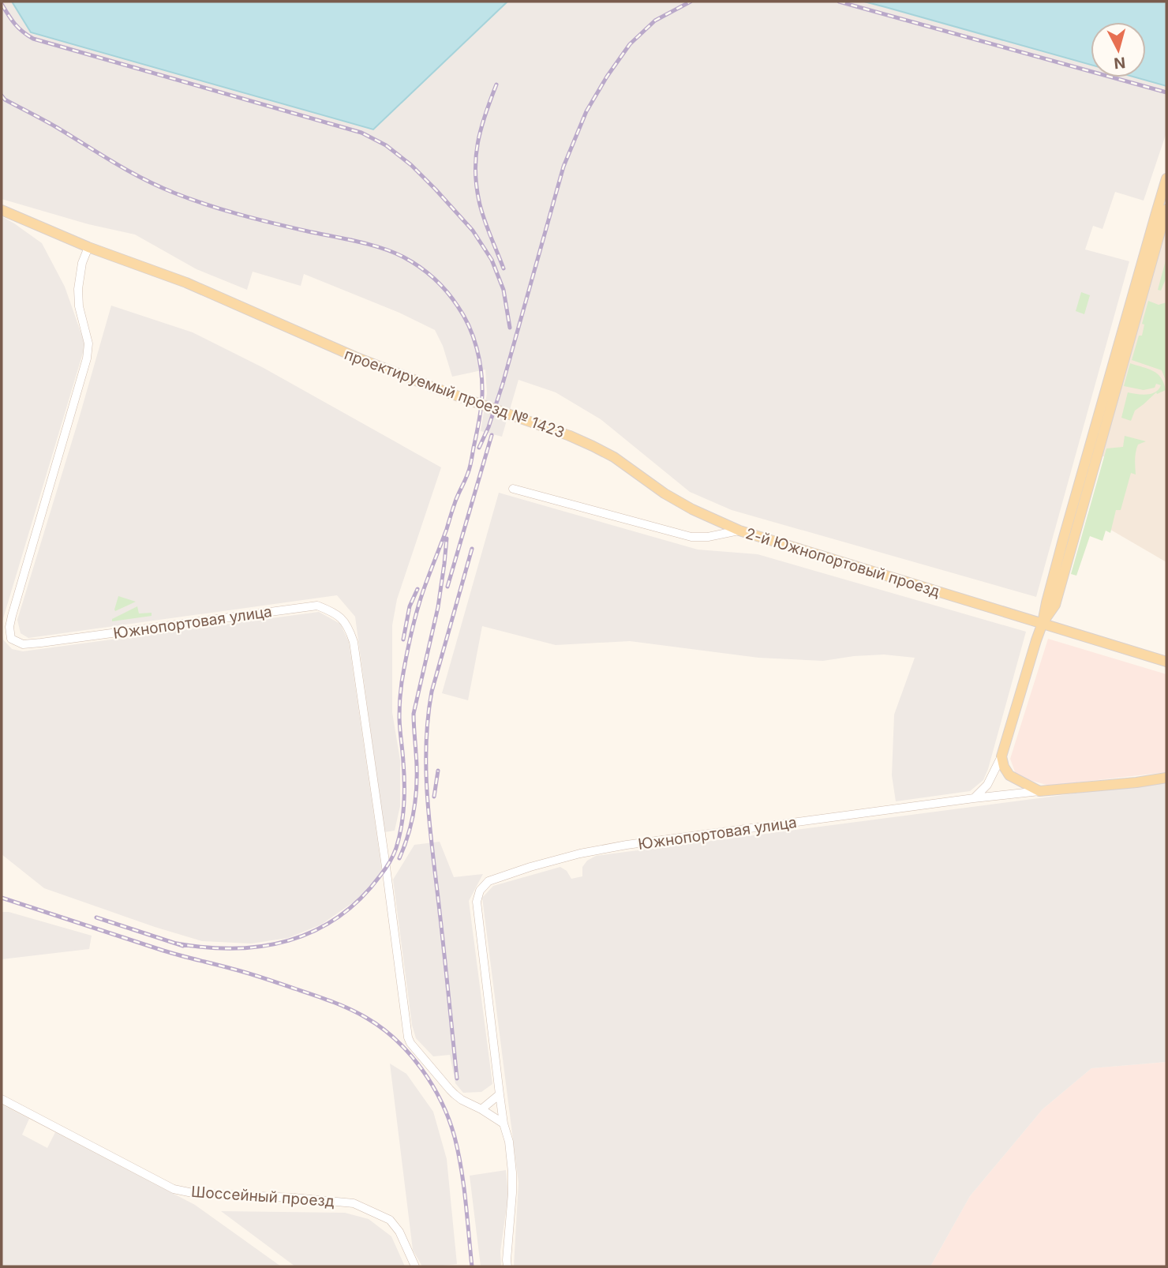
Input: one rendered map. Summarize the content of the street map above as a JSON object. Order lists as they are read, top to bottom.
{
  "streets": {
    "main road": ["проектируемый проезд № 1423", "2-й Южнопортовый проезд", "Южнопортовая улица"],
    "street": ["Шоссейный проезд"]
  },
  "crossings": [
    ["проектируемый проезд № 1423", "2-й Южнопортовый проезд"],
    ["проектируемый проезд № 1423", "Южнопортовая улица"]
  ],
  "north": "bottom"
}
